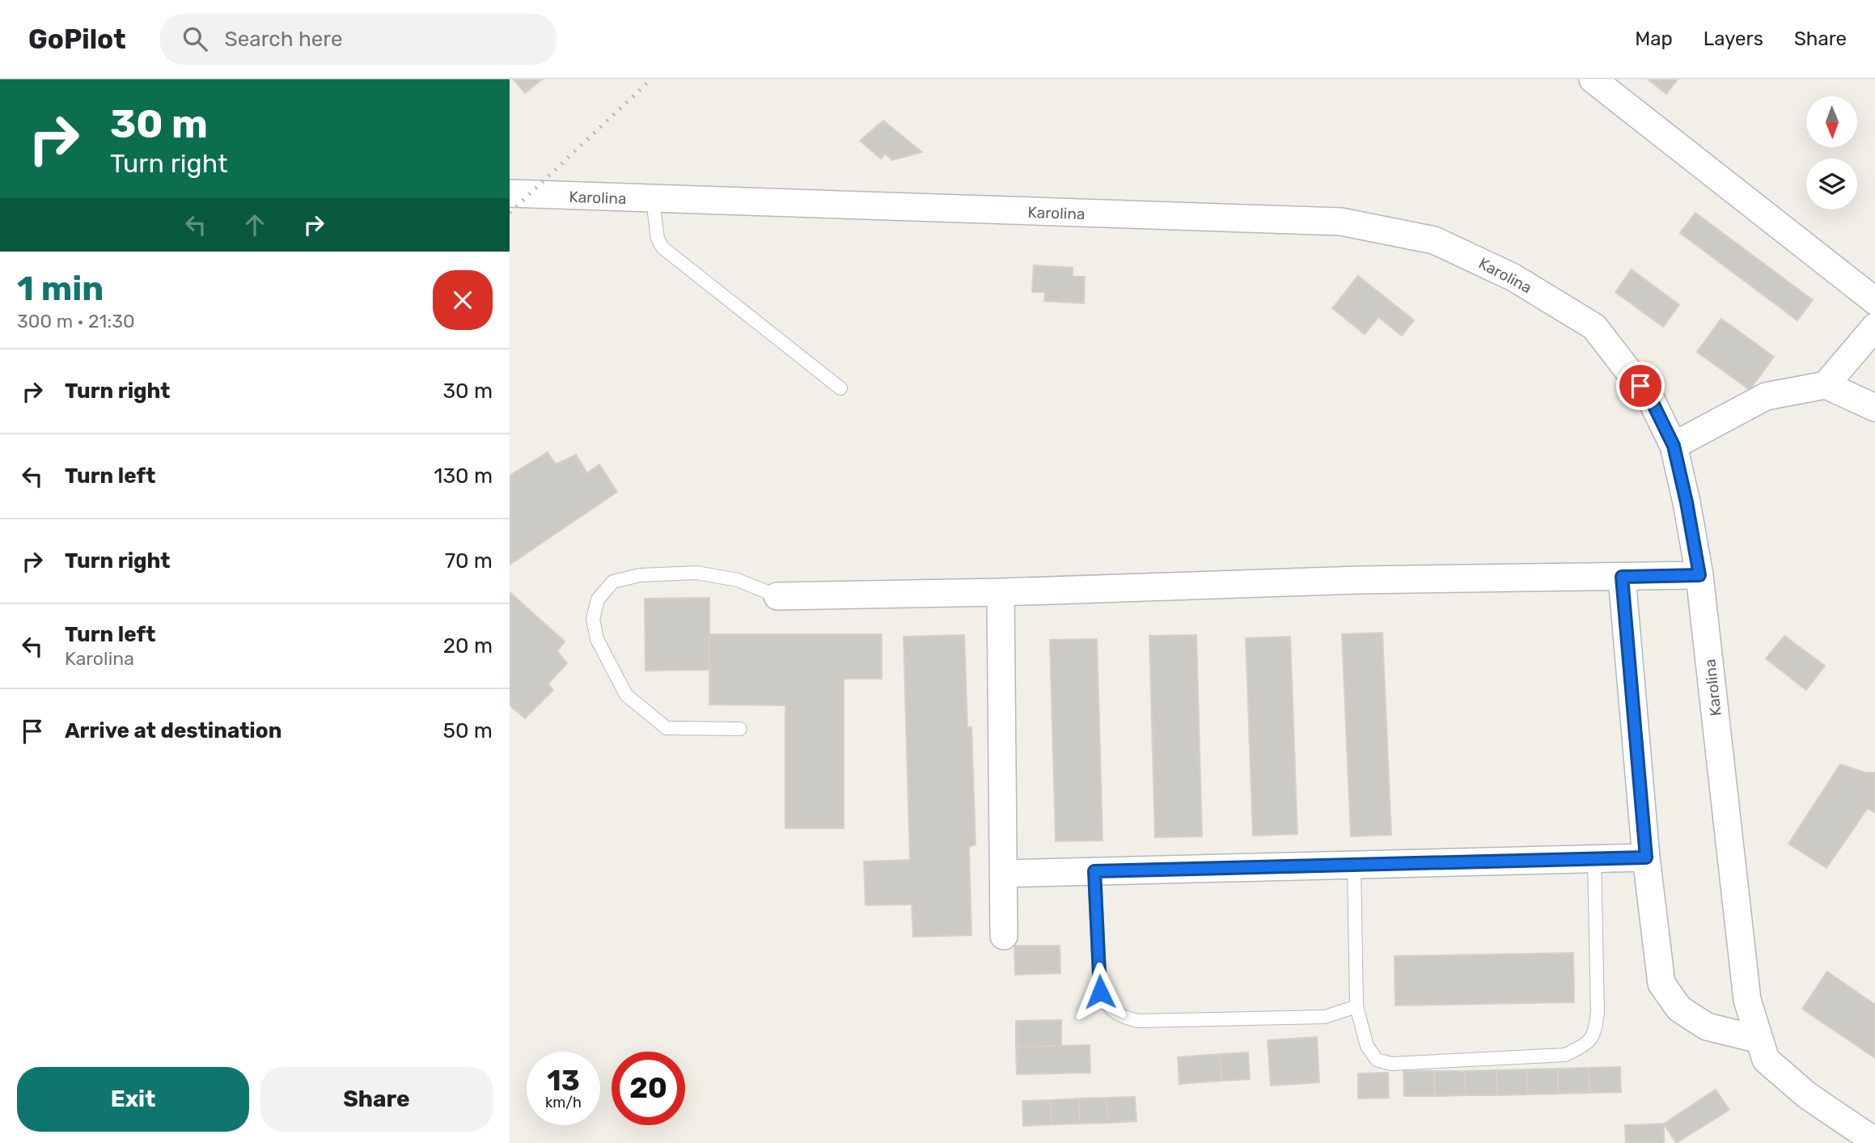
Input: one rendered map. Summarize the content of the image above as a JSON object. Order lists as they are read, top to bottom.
{
  "streets": {
    "street": ["Karolina"]
  },
  "north": "bottom",
  "page": {
    "header": "GoPilot",
    "search": "Search here",
    "nav": ["Map", "Layers", "Share"],
    "turn": ["30 m", "Turn right"],
    "heading": ["1 min", "300 m · 21:30"],
    "list": [
      {
        "name": "Turn right",
        "value": "30 m"
      },
      {
        "name": "Turn left",
        "value": "130 m"
      },
      {
        "name": "Turn right",
        "value": "70 m"
      },
      {
        "name": "Turn left",
        "note": "Karolina",
        "value": "20 m"
      },
      {
        "name": "Arrive at destination",
        "value": "50 m"
      }
    ],
    "speed": "13 km/h",
    "limit": "20",
    "buttons": ["Exit", "Share"]
  }
}
